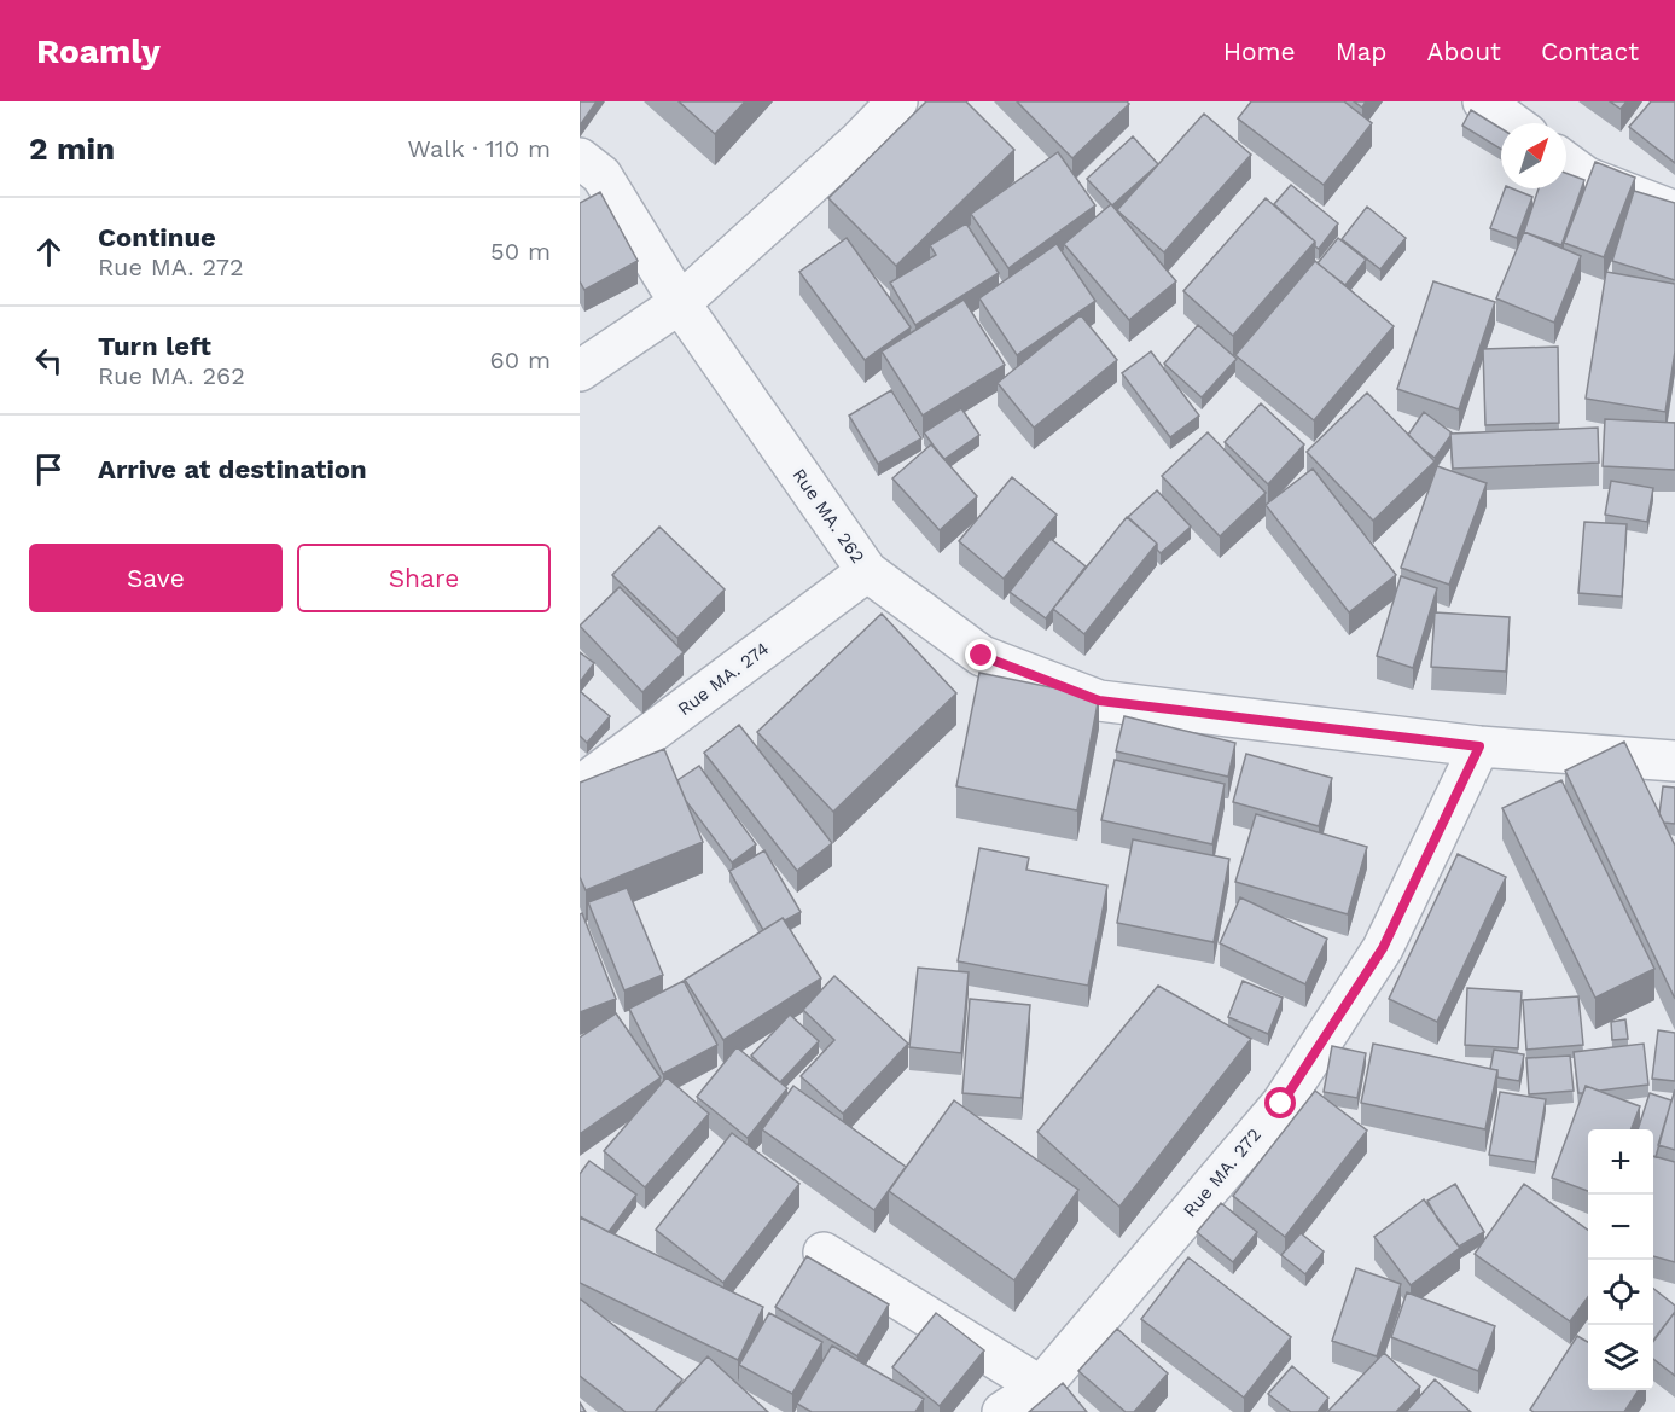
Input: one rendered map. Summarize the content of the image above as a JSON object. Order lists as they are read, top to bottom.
{
  "streets": {
    "street": ["Rue MA. 262", "Rue MA. 274", "Rue MA. 272"]
  },
  "crossings": [
    ["Rue MA. 262", "Rue MA. 274"],
    ["Rue MA. 262", "Rue MA. 272"]
  ],
  "north": "top right",
  "page": {
    "header": "Roamly",
    "nav": [
      "Home",
      "Map",
      "About",
      "Contact"
    ],
    "heading": ["2 min", "Walk · 110 m"],
    "list": [
      ["Continue", "Rue MA. 272", "50 m"],
      ["Turn left", "Rue MA. 262", "60 m"],
      "Arrive at destination"
    ],
    "buttons": ["Save", "Share"],
    "map_buttons": ["+", "−"]
  }
}
